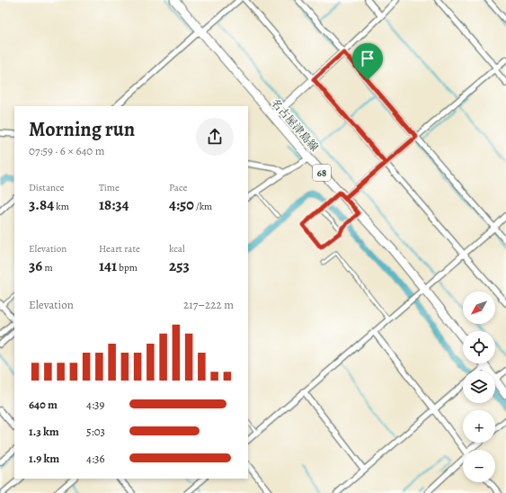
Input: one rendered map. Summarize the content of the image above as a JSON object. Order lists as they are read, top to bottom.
{
  "streets": {
    "main road": ["名古屋津島線", "68"]
  },
  "north": "bottom left",
  "page": {
    "heading": ["Morning run", "07:59 · 6 × 640 m"],
    "stats": [
      ["Distance", "3.84 km"],
      ["Time", "18:34"],
      ["Pace", "4:50 /km"],
      ["Elevation", "36 m"],
      ["Heart rate", "141 bpm"],
      ["kcal", "253"]
    ],
    "chart": ["Elevation", "217–222 m"],
    "map_buttons": ["+", "−"],
    "list": [
      {
        "name": "640 m",
        "note": "4:39"
      },
      {
        "name": "1.3 km",
        "note": "5:03"
      },
      {
        "name": "1.9 km",
        "note": "4:36"
      }
    ]
  }
}
